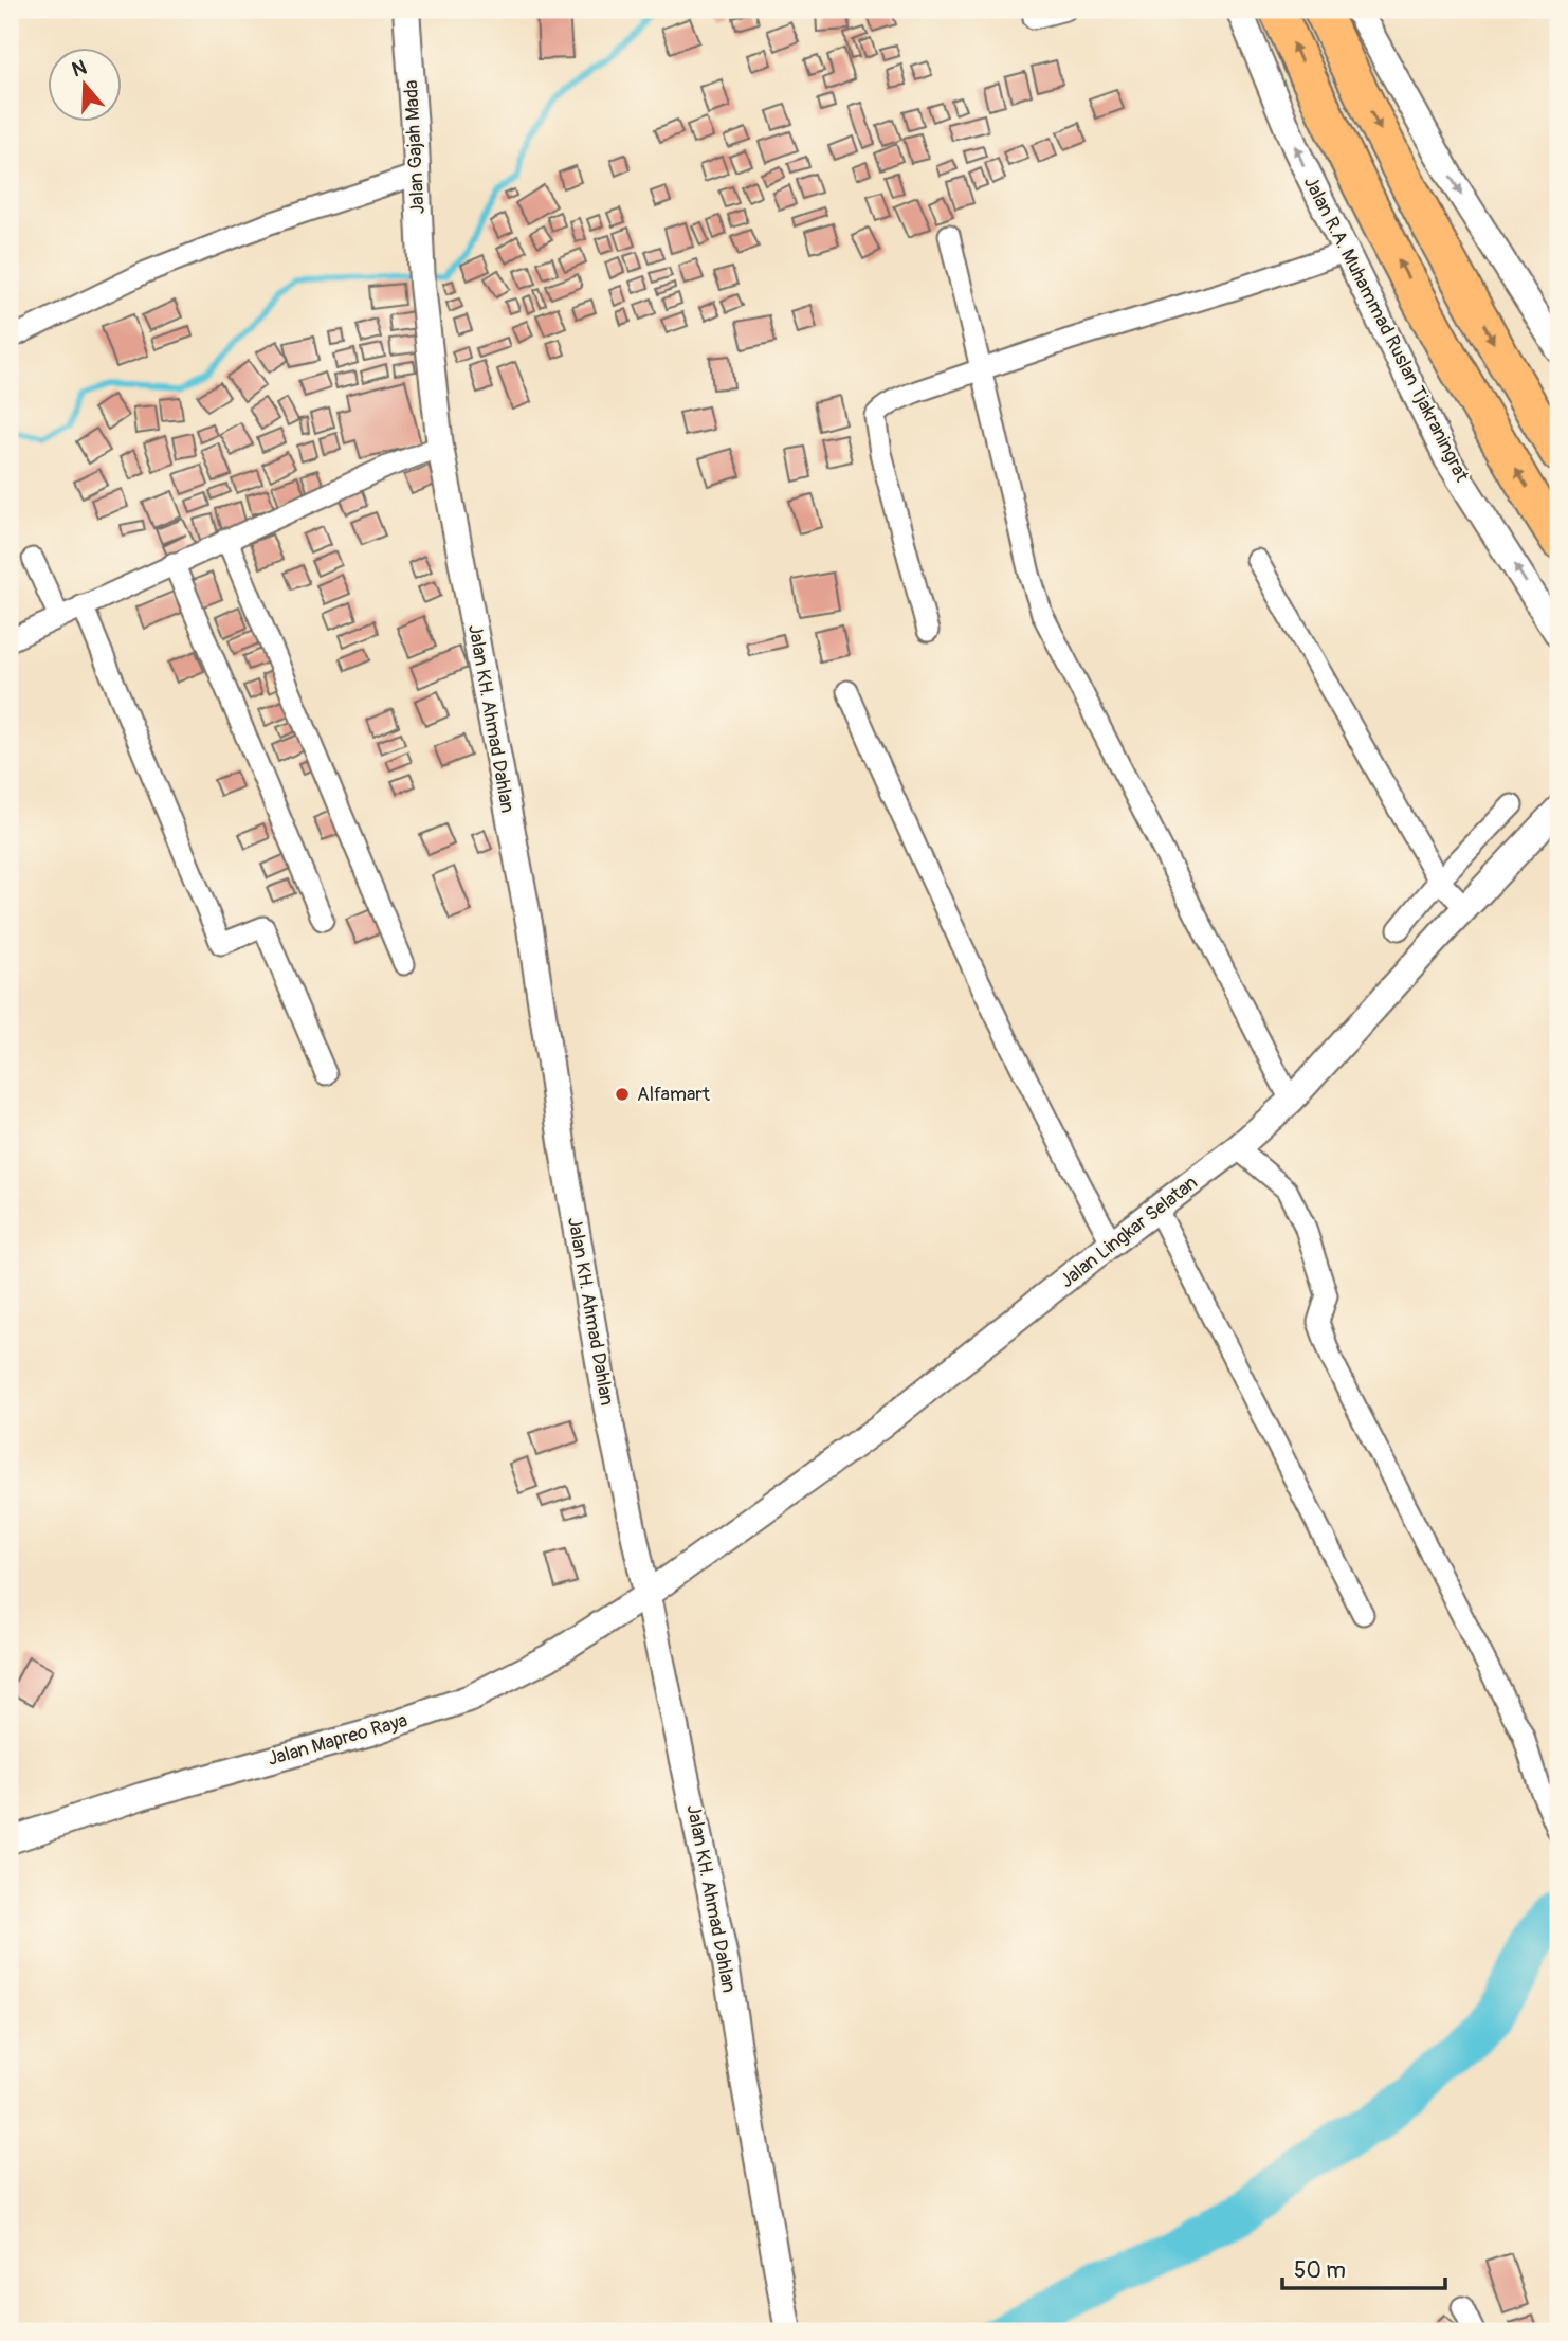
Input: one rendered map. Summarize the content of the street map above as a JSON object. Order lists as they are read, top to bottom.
{
  "streets": {
    "street": [
      "Jalan Gajah Mada",
      "Jalan R.A. Muhammad Ruslan Tjakraningrat",
      "Jalan KH. Ahmad Dahlan",
      "Jalan Lingkar Selatan",
      "Jalan Mapreo Raya"
    ]
  },
  "crossings": [
    ["Jalan Gajah Mada", "Jalan KH. Ahmad Dahlan"],
    ["Jalan KH. Ahmad Dahlan", "Jalan Lingkar Selatan"],
    ["Jalan KH. Ahmad Dahlan", "Jalan Mapreo Raya"],
    ["Jalan Lingkar Selatan", "Jalan Mapreo Raya"]
  ],
  "places": ["Alfamart"],
  "scale_bar": "50 m",
  "north": "top"
}
